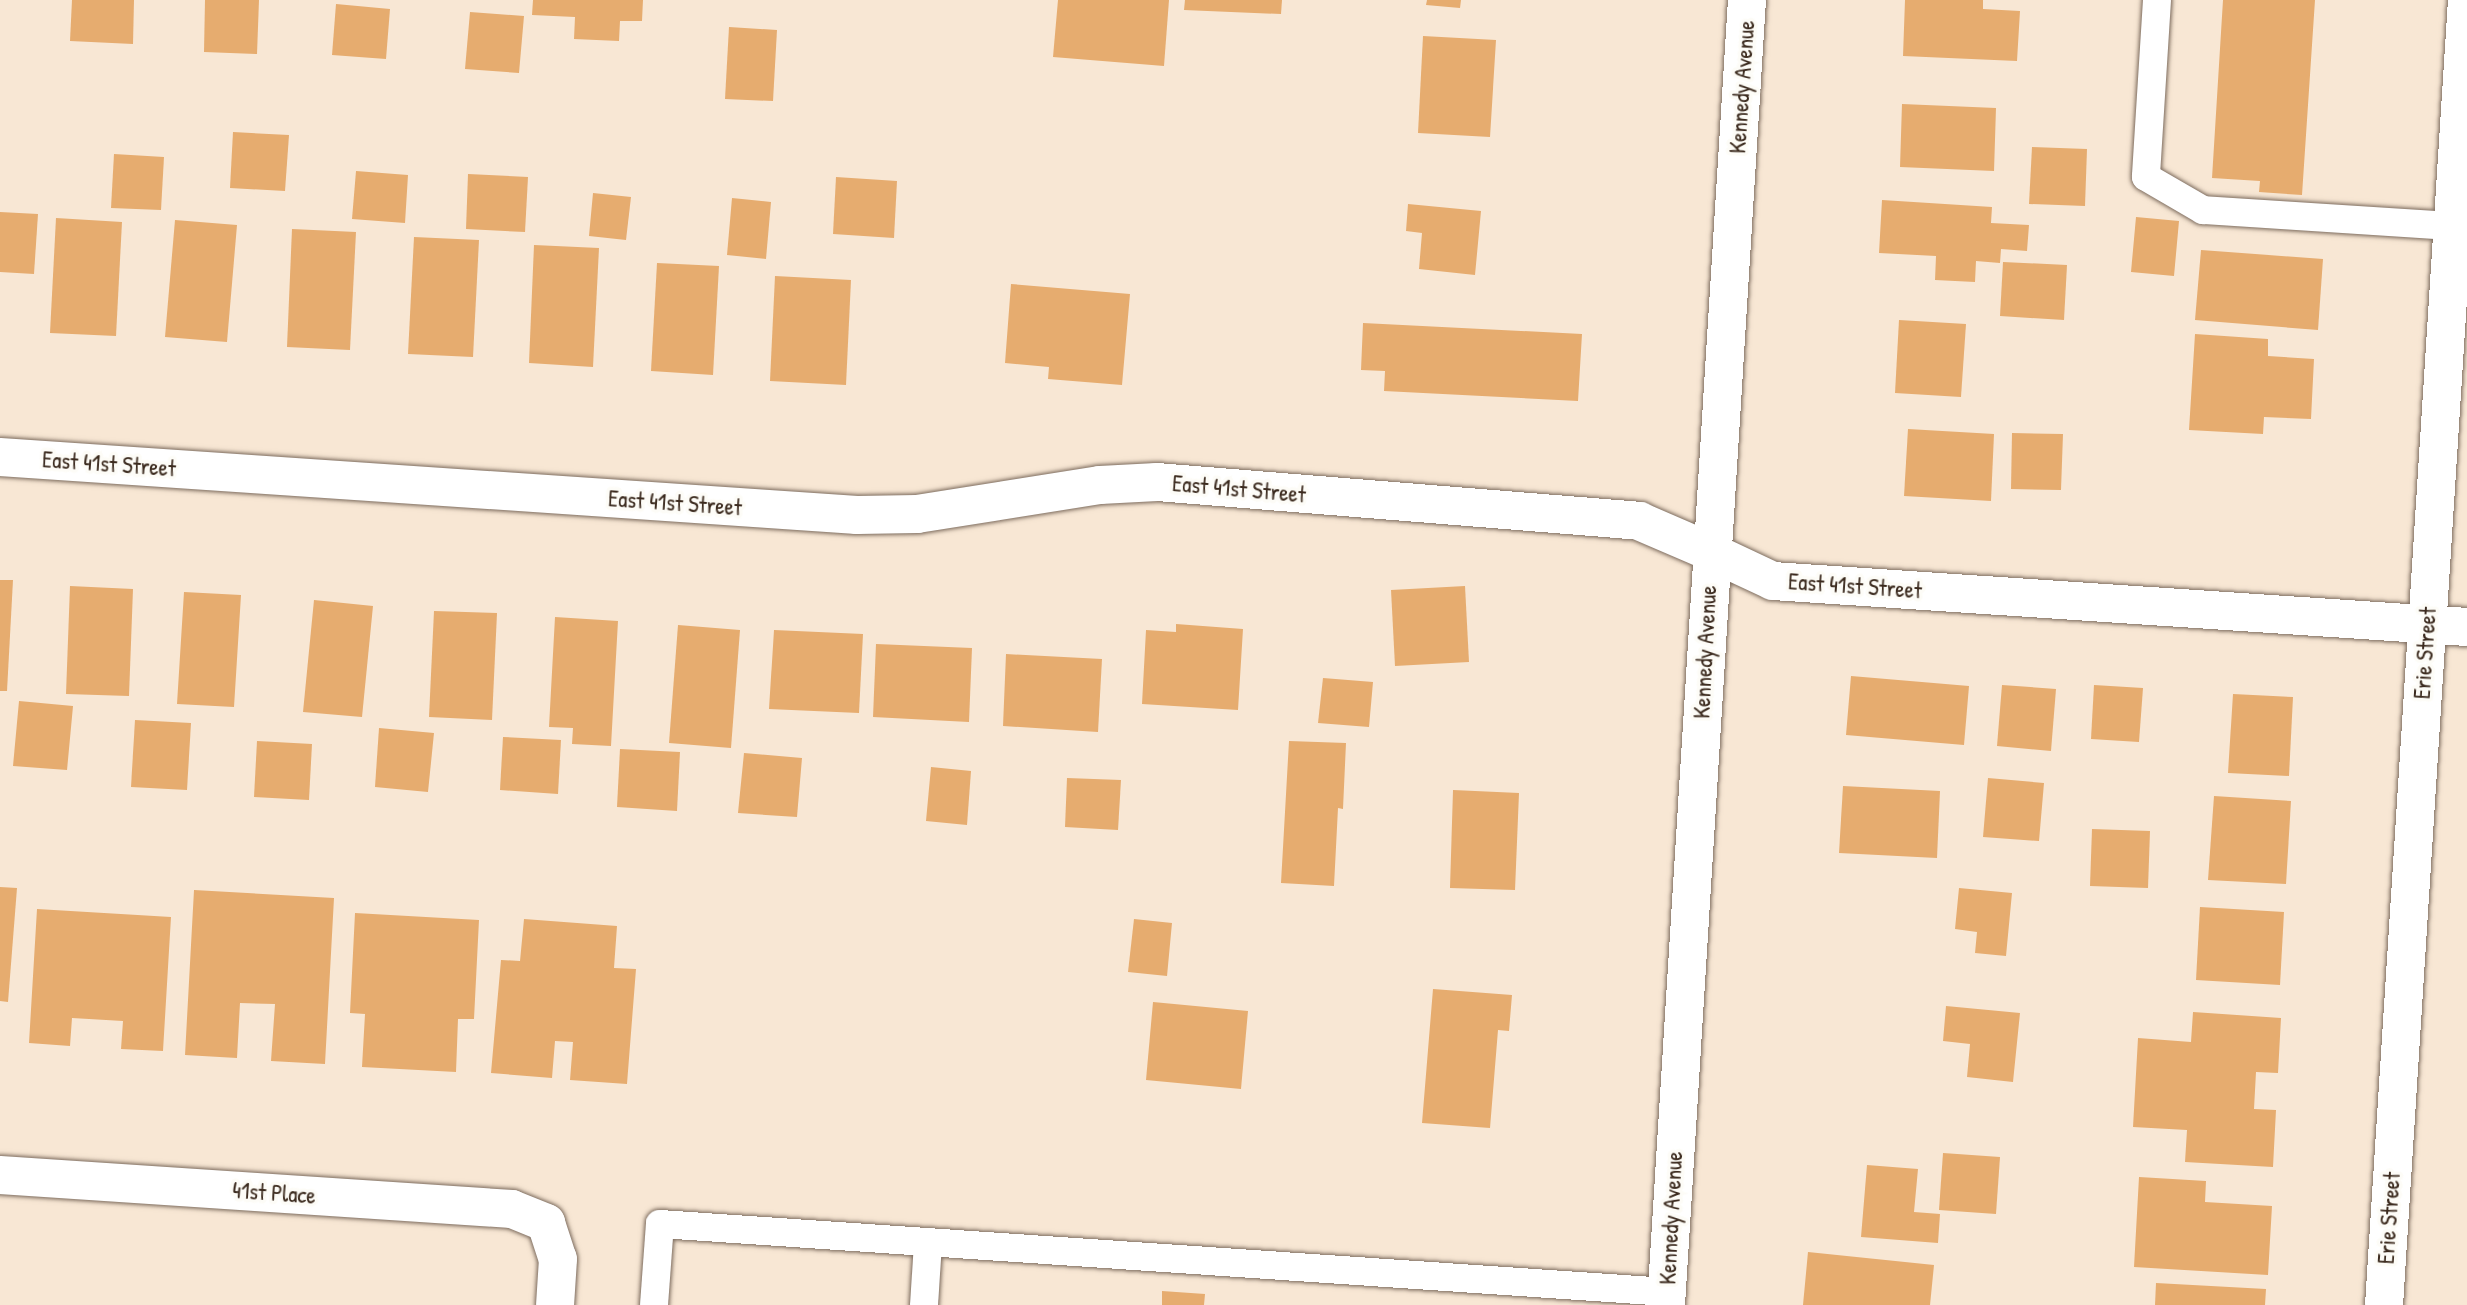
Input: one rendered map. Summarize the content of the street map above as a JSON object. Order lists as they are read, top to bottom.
{
  "streets": {
    "street": [
      "Kennedy Avenue",
      "East 41st Street",
      "Erie Street",
      "41st Place"
    ]
  },
  "crossings": [
    ["Kennedy Avenue", "East 41st Street"],
    ["East 41st Street", "Erie Street"]
  ]
}
